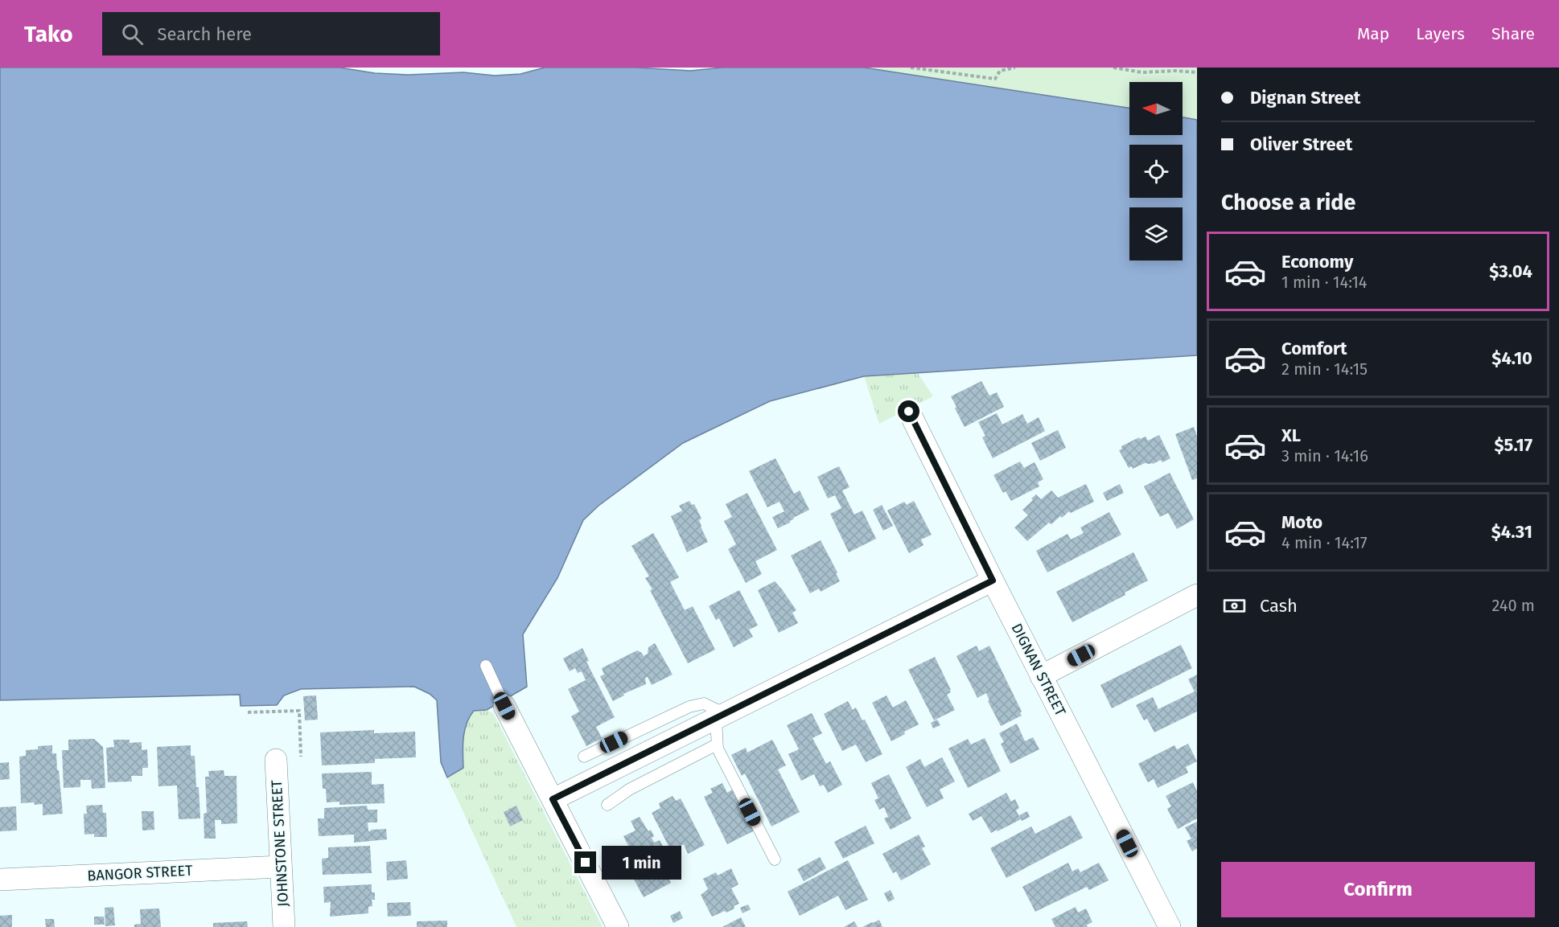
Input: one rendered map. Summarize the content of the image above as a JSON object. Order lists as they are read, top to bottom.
{
  "streets": {
    "street": ["DIGNAN STREET", "JOHNSTONE STREET", "BANGOR STREET"]
  },
  "crossings": [
    ["JOHNSTONE STREET", "BANGOR STREET"]
  ],
  "north": "left",
  "page": {
    "header": "Tako",
    "search": "Search here",
    "nav": ["Map", "Layers", "Share"],
    "banner": ["Dignan Street", "Oliver Street"],
    "heading": "Choose a ride",
    "list": [
      {
        "name": "Economy",
        "note": "1 min · 14:14",
        "value": "$3.04"
      },
      {
        "name": "Comfort",
        "note": "2 min · 14:15",
        "value": "$4.10"
      },
      {
        "name": "XL",
        "note": "3 min · 14:16",
        "value": "$5.17"
      },
      {
        "name": "Moto",
        "note": "4 min · 14:17",
        "value": "$4.31"
      }
    ],
    "pay": ["Cash", "240 m"],
    "bubble": "1 min",
    "buttons": "Confirm"
  }
}
